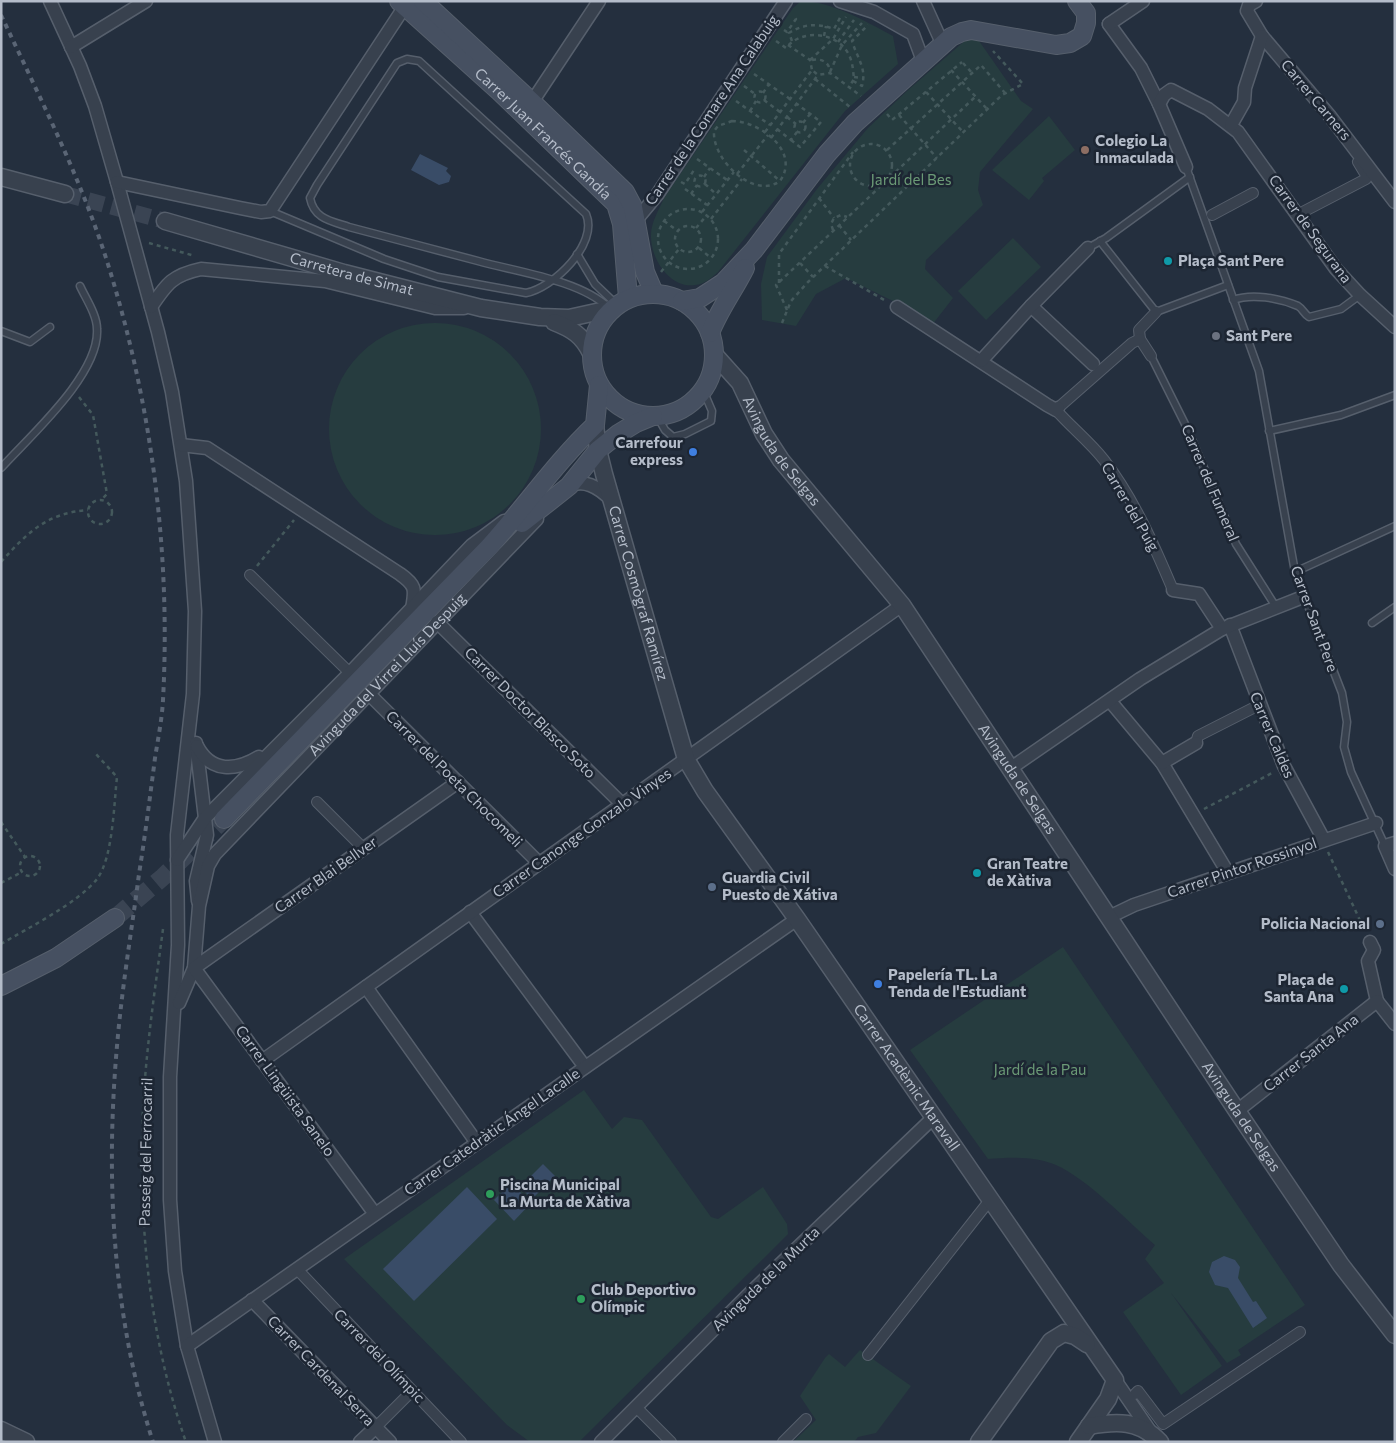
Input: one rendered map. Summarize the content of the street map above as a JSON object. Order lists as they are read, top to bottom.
{
  "streets": {
    "main road": ["Carrer Juan Francés Gandía", "Avinguda del Virrei Lluís Despuig"],
    "street": [
      "Carrer Carners",
      "Carrer de la Comare Ana Calabuig",
      "Carrer de Segurana",
      "Carretera de Simat",
      "Avinguda de Selgas",
      "Carrer del Puig",
      "Carrer Cosmògraf Ramírez",
      "Carrer Doctor Blasco Soto",
      "Carrer Caldes",
      "Carrer del Poeta Chocomeli",
      "Carrer Canonge Gonzalo Vinyes",
      "Carrer Pintor Rossinyol",
      "Carrer Blai Bellver",
      "Carrer Santa Ana",
      "Carrer Acadèmic Maravall",
      "Carrer Lingüista Sanelo",
      "Carrer Catedràtic Ángel Lacalle",
      "Passeig del Ferrocarril",
      "Avinguda de la Murta",
      "Carrer del Olímpic",
      "Carrer Cardenal Serra"
    ],
    "lane": ["Carrer del Fumeral", "Carrer Sant Pere"]
  },
  "crossings": [
    ["Carrer de la Comare Ana Calabuig", "Carrer Juan Francés Gandía"],
    ["Carrer Juan Francés Gandía", "Carretera de Simat"],
    ["Carrer Juan Francés Gandía", "Avinguda de Selgas"],
    ["Carrer Juan Francés Gandía", "Avinguda del Virrei Lluís Despuig"],
    ["Carretera de Simat", "Avinguda de Selgas"],
    ["Carretera de Simat", "Avinguda del Virrei Lluís Despuig"],
    ["Avinguda de Selgas", "Avinguda del Virrei Lluís Despuig"],
    ["Avinguda de Selgas", "Carrer Canonge Gonzalo Vinyes"],
    ["Avinguda de Selgas", "Carrer Pintor Rossinyol"],
    ["Avinguda de Selgas", "Carrer Santa Ana"],
    ["Carrer del Puig", "Carrer Caldes"],
    ["Carrer Cosmògraf Ramírez", "Avinguda del Virrei Lluís Despuig"],
    ["Carrer Cosmògraf Ramírez", "Carrer Canonge Gonzalo Vinyes"],
    ["Carrer Cosmògraf Ramírez", "Carrer Acadèmic Maravall"],
    ["Carrer Sant Pere", "Carrer Pintor Rossinyol"],
    ["Avinguda del Virrei Lluís Despuig", "Carrer Doctor Blasco Soto"],
    ["Avinguda del Virrei Lluís Despuig", "Carrer del Poeta Chocomeli"],
    ["Avinguda del Virrei Lluís Despuig", "Passeig del Ferrocarril"],
    ["Carrer Doctor Blasco Soto", "Carrer Canonge Gonzalo Vinyes"],
    ["Carrer Caldes", "Carrer Pintor Rossinyol"],
    ["Carrer del Poeta Chocomeli", "Carrer Canonge Gonzalo Vinyes"],
    ["Carrer del Poeta Chocomeli", "Carrer Blai Bellver"],
    ["Carrer Canonge Gonzalo Vinyes", "Carrer Acadèmic Maravall"],
    ["Carrer Canonge Gonzalo Vinyes", "Carrer Lingüista Sanelo"],
    ["Carrer Blai Bellver", "Carrer Lingüista Sanelo"],
    ["Carrer Blai Bellver", "Passeig del Ferrocarril"],
    ["Carrer Acadèmic Maravall", "Carrer Catedràtic Ángel Lacalle"],
    ["Carrer Acadèmic Maravall", "Avinguda de la Murta"],
    ["Carrer Lingüista Sanelo", "Carrer Catedràtic Ángel Lacalle"],
    ["Carrer Lingüista Sanelo", "Passeig del Ferrocarril"],
    ["Carrer Catedràtic Ángel Lacalle", "Passeig del Ferrocarril"],
    ["Carrer Catedràtic Ángel Lacalle", "Carrer del Olímpic"],
    ["Carrer Catedràtic Ángel Lacalle", "Carrer Cardenal Serra"]
  ],
  "parks": ["Jardí del Bes", "Jardí de la Pau"],
  "places": [
    "Colegio La Inmaculada",
    "Plaça Sant Pere",
    "Sant Pere",
    "Carrefour express",
    "Gran Teatre de Xàtiva",
    "Guardia Civil Puesto de Xátiva",
    "Policia Nacional",
    "Papelería TL. La Tenda de l'Estudiant",
    "Plaça de Santa Ana",
    "Piscina Municipal La Murta de Xàtiva",
    "Club Deportivo Olímpic"
  ]
}
